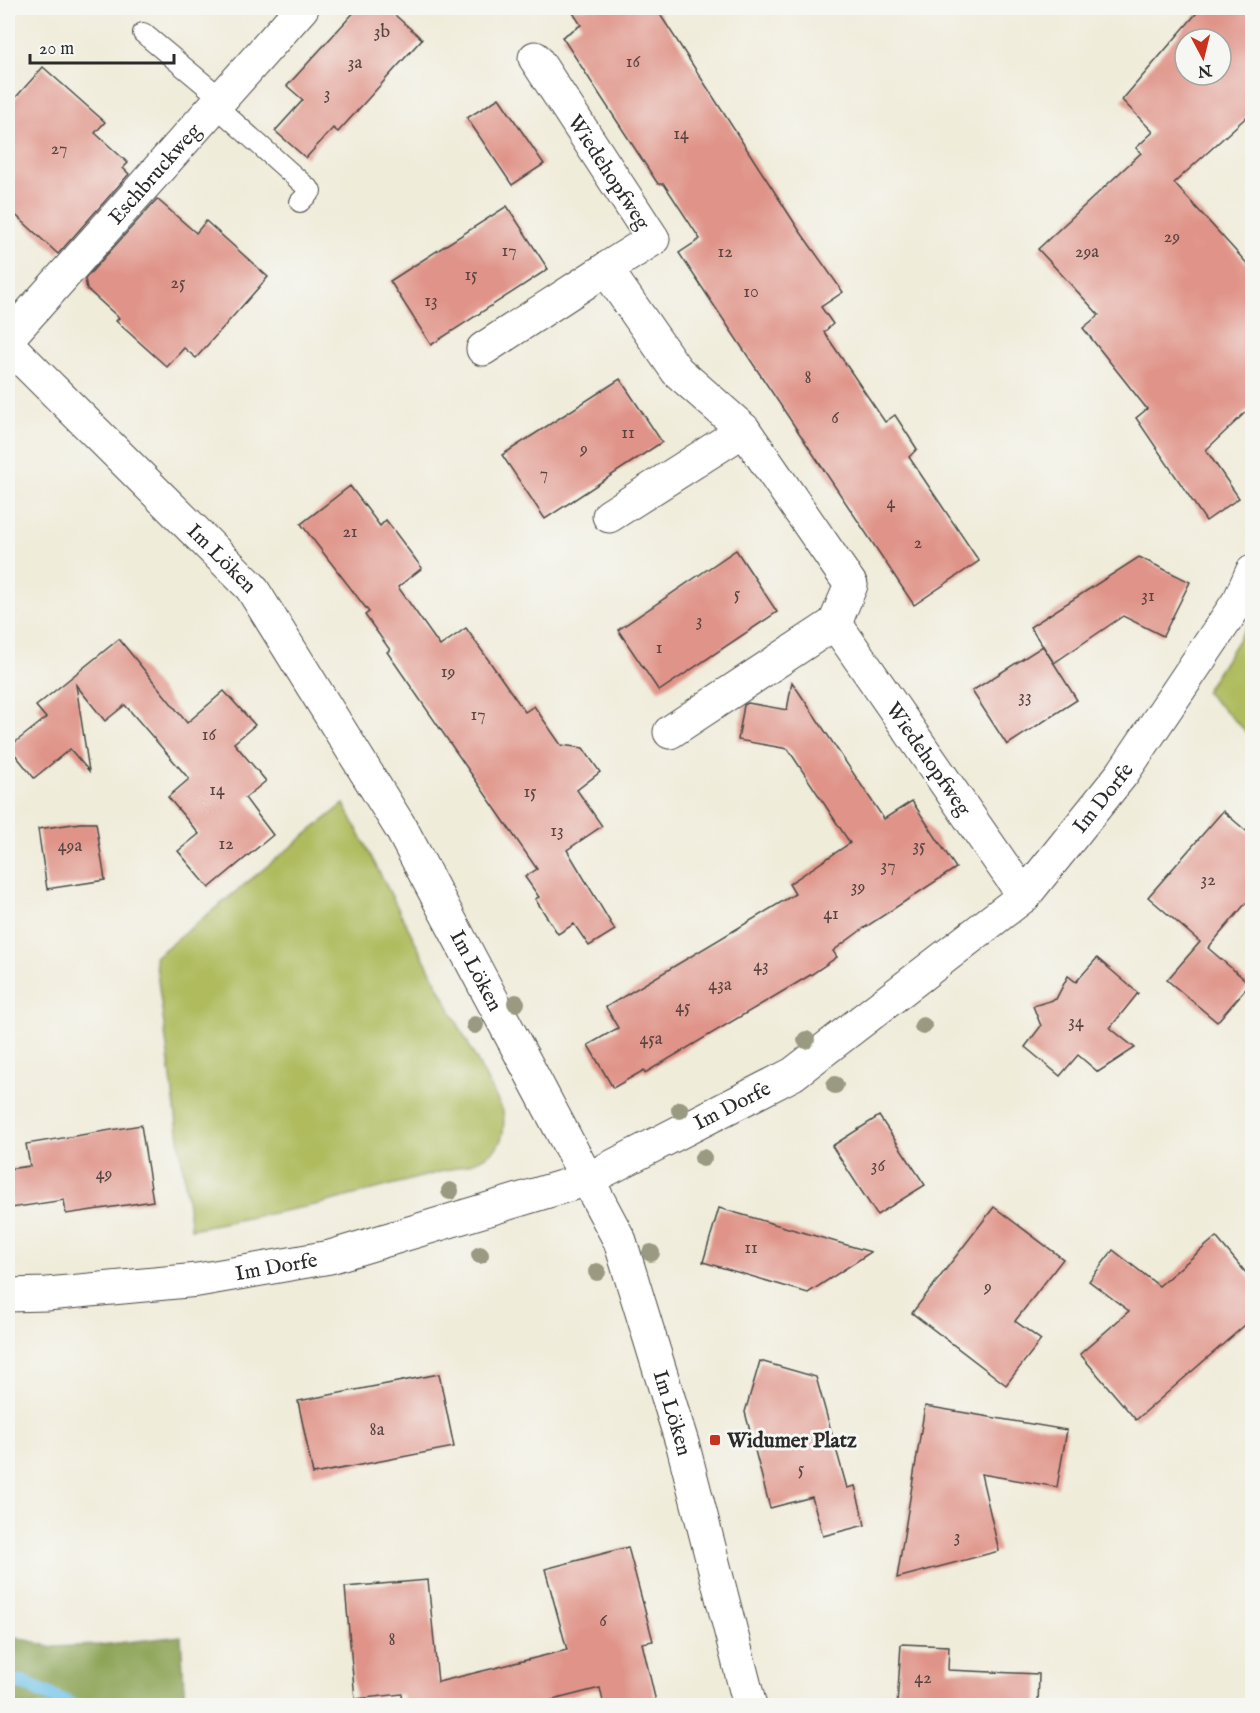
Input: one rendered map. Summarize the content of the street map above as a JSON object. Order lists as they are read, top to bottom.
{
  "streets": {
    "street": [
      "Wiedehopfweg",
      "Eschbruckweg",
      "Im Löken",
      "Im Dorfe"
    ]
  },
  "crossings": [
    ["Wiedehopfweg", "Im Dorfe"],
    ["Eschbruckweg", "Im Löken"],
    ["Im Löken", "Im Dorfe"]
  ],
  "places": {
    "transit": ["Widumer Platz"]
  },
  "house_numbers": [
    "3b",
    "16",
    "3a",
    "3",
    "14",
    "27",
    "29",
    "17",
    "12",
    "29a",
    "15",
    "25",
    "10",
    "13",
    "8",
    "6",
    "11",
    "9",
    "7",
    "4",
    "21",
    "2",
    "5",
    "31",
    "3",
    "1",
    "19",
    "33",
    "17",
    "16",
    "14",
    "15",
    "13",
    "12",
    "49a",
    "35",
    "37",
    "32",
    "39",
    "41",
    "43",
    "43a",
    "45",
    "34",
    "45a",
    "36",
    "49",
    "11",
    "9",
    "8a",
    "5",
    "3",
    "6",
    "8",
    "42"
  ],
  "scale_bar": "20 m",
  "north": "bottom"
}
